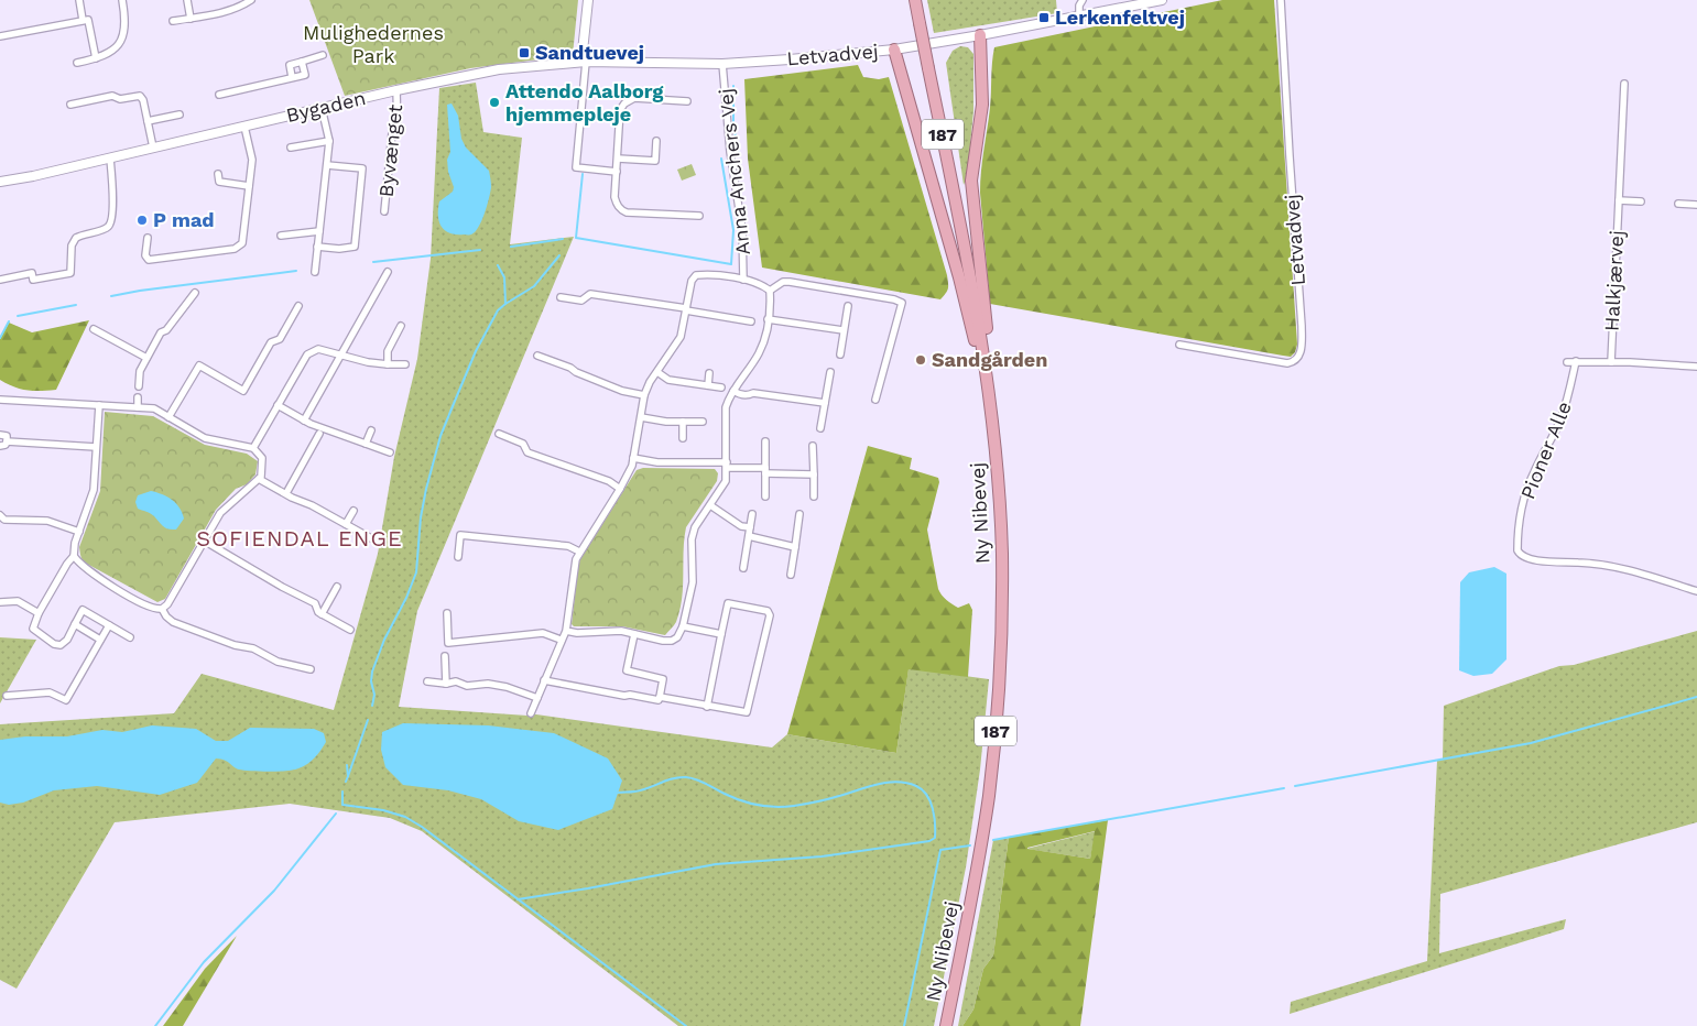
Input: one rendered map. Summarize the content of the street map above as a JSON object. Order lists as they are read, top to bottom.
{
  "streets": {
    "highway": ["187", "Ny Nibevej"],
    "street": [
      "Letvadvej",
      "Bygaden",
      "Byvænget",
      "Anna Anchers Vej",
      "Halkjærvej",
      "Pioner Alle"
    ]
  },
  "crossings": [
    ["Letvadvej", "Bygaden"],
    ["Letvadvej", "Anna Anchers Vej"],
    ["Bygaden", "Byvænget"]
  ],
  "districts": ["SOFIENDAL ENGE"],
  "parks": ["Mulighedernes Park"],
  "places": {
    "transit": ["Lerkenfeltvej", "Sandtuevej"],
    "other": ["Attendo Aalborg hjemmepleje", "P mad", "Sandgården"]
  }
}
